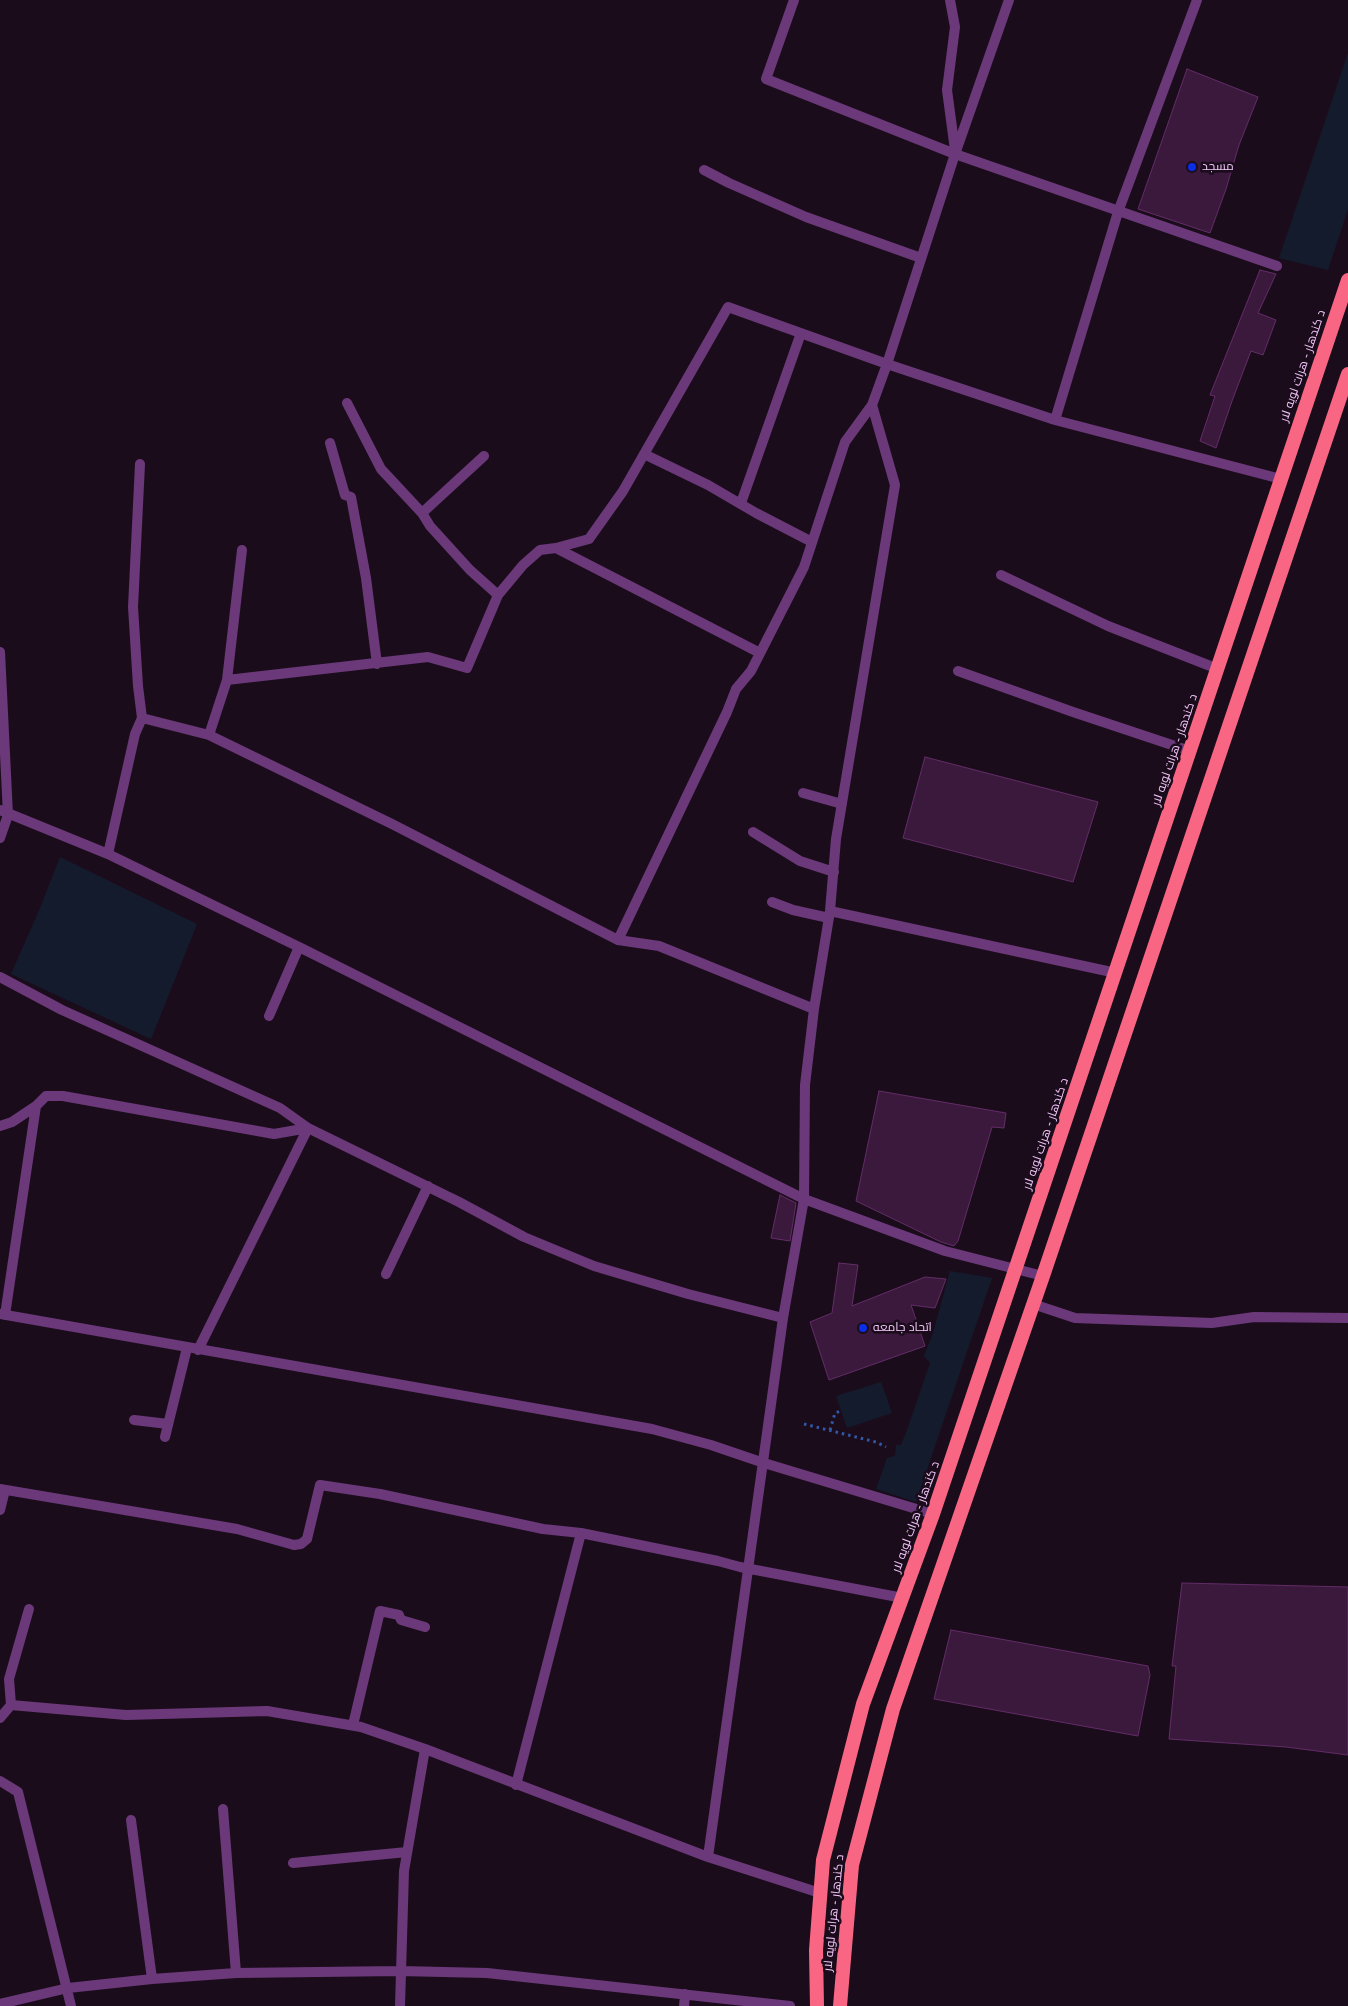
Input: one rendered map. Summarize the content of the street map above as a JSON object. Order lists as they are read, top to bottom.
{
  "streets": {
    "highway": ["د کندهار - هرات لويه لار"]
  },
  "places": ["مسجد", "اتحاد جامعه"]
}
